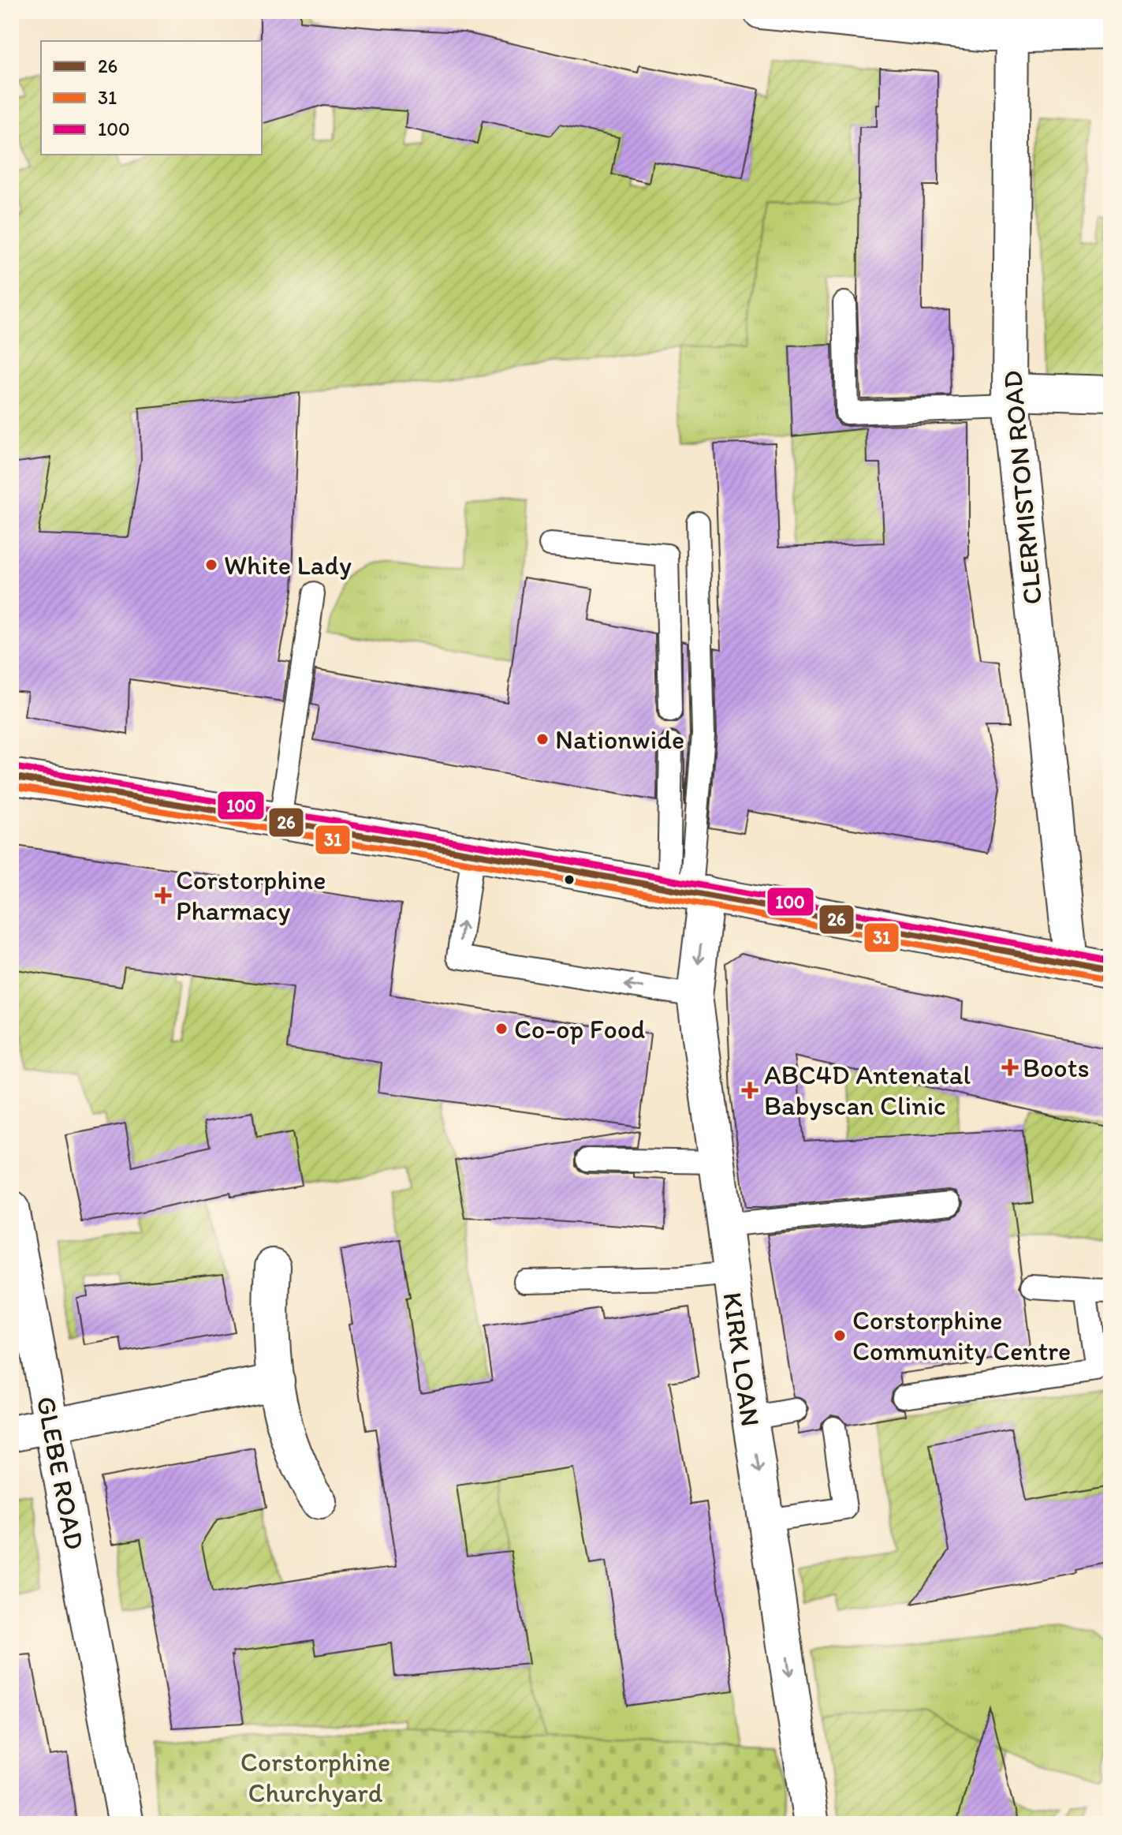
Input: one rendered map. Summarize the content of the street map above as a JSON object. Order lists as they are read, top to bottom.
{
  "streets": {
    "street": ["CLERMISTON ROAD", "KIRK LOAN", "GLEBE ROAD"]
  },
  "one_way": ["KIRK LOAN"],
  "parks": ["Corstorphine Churchyard"],
  "places": {
    "other": [
      "White Lady",
      "Nationwide",
      "Co-op Food",
      "Corstorphine Community Centre"
    ],
    "health": ["Corstorphine Pharmacy", "Boots", "ABC4D Antenatal Babyscan Clinic"]
  },
  "lines": ["transit line 100", "transit line 26", "transit line 31"],
  "legend": ["26", "31", "100"]
}
